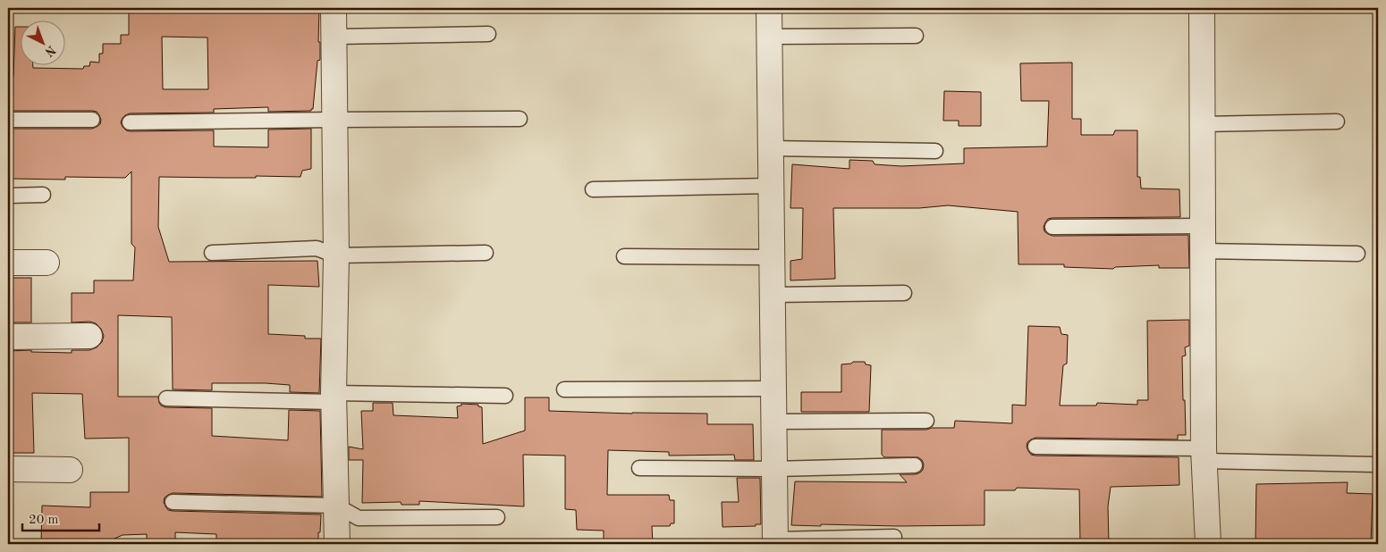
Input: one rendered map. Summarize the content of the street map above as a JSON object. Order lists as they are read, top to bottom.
{
  "scale_bar": "20 m",
  "north": "bottom right"
}
